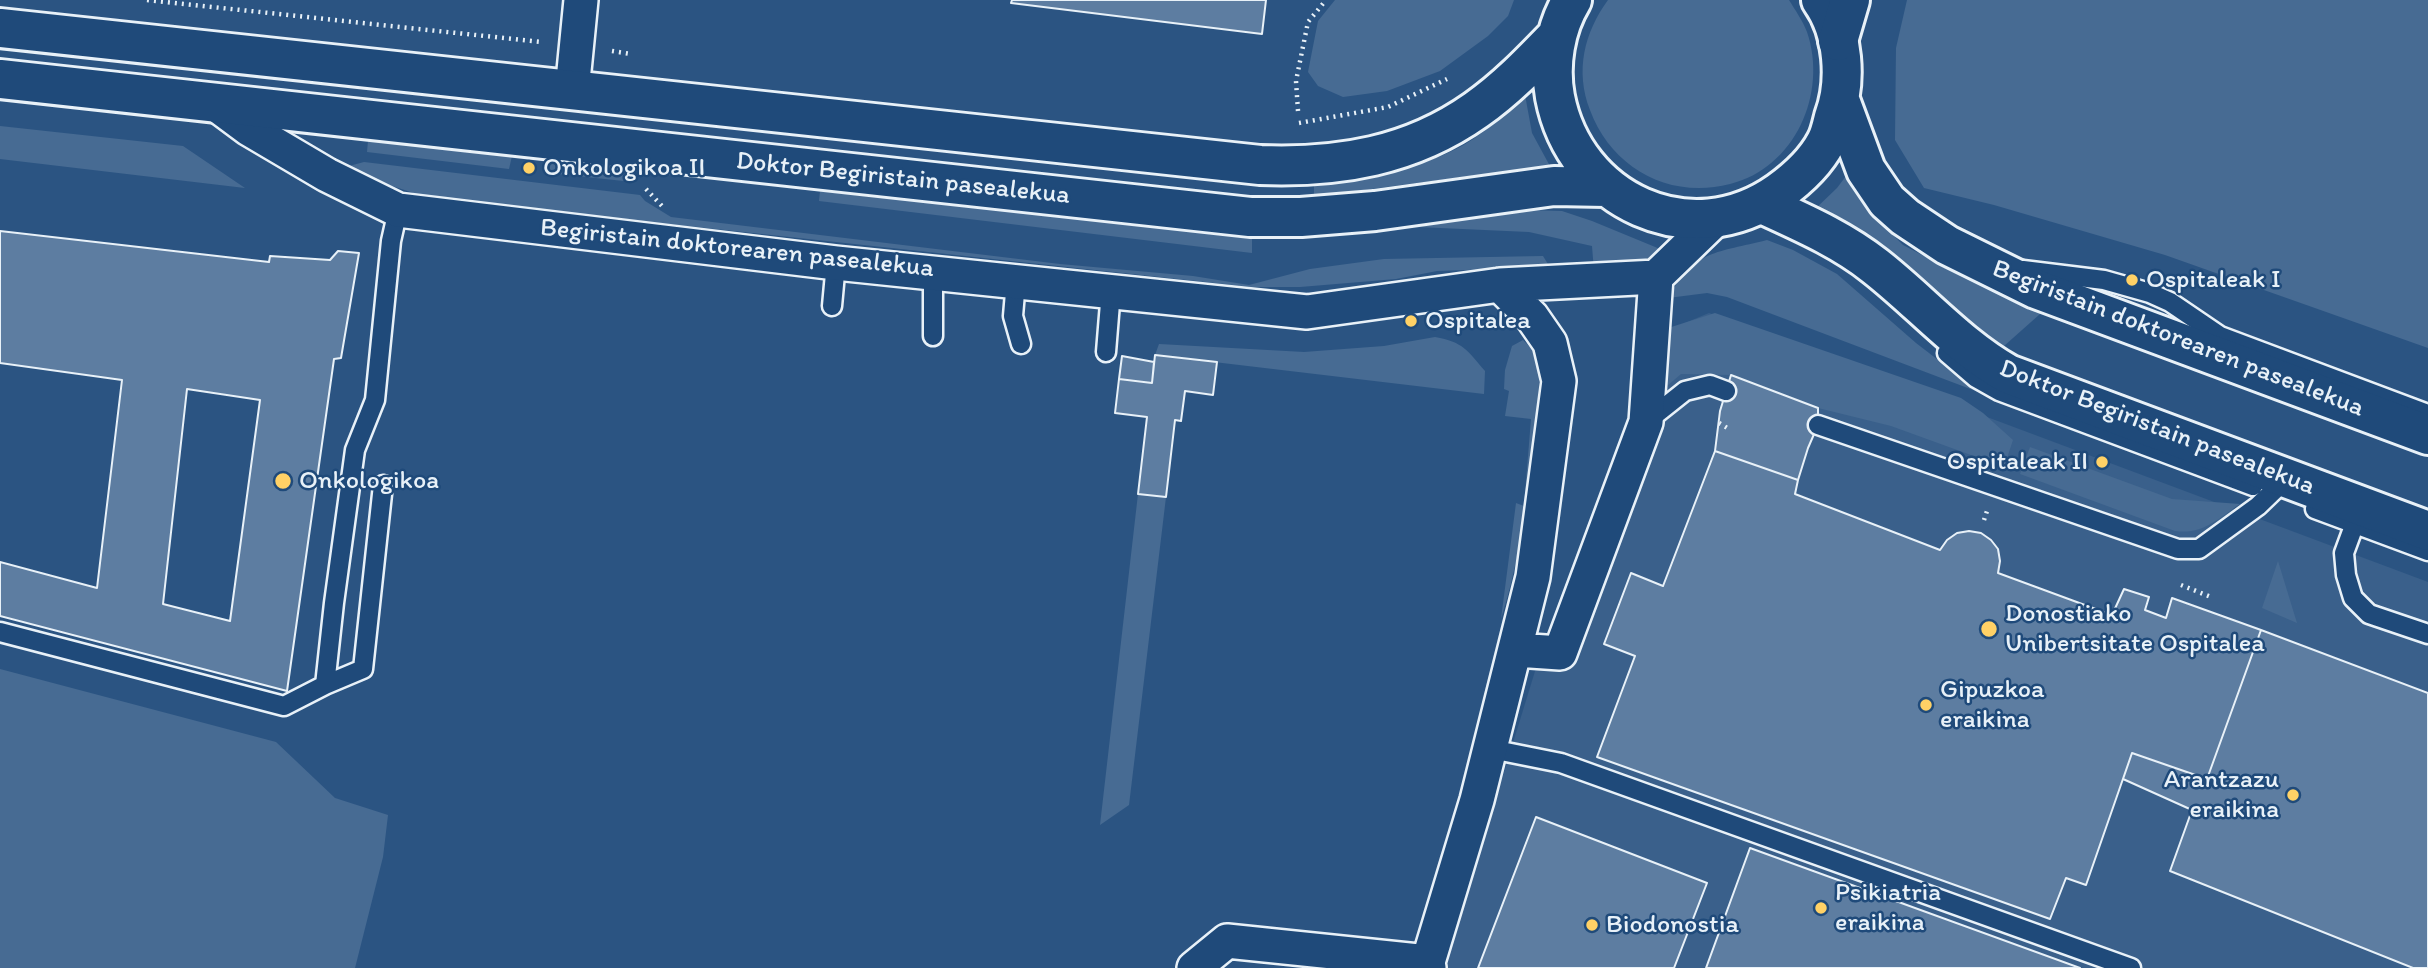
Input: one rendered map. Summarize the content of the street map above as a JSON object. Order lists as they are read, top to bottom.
{
  "streets": {
    "main road": ["Doktor Begiristain pasealekua", "Begiristain doktorearen pasealekua"]
  },
  "crossings": [
    ["Doktor Begiristain pasealekua", "Begiristain doktorearen pasealekua"]
  ],
  "places": [
    "Onkologikoa II",
    "Ospitaleak I",
    "Ospitalea",
    "Ospitaleak II",
    "Onkologikoa",
    "Donostiako Unibertsitate Ospitalea",
    "Gipuzkoa eraikina",
    "Arantzazu eraikina",
    "Psikiatria eraikina",
    "Biodonostia"
  ]
}
